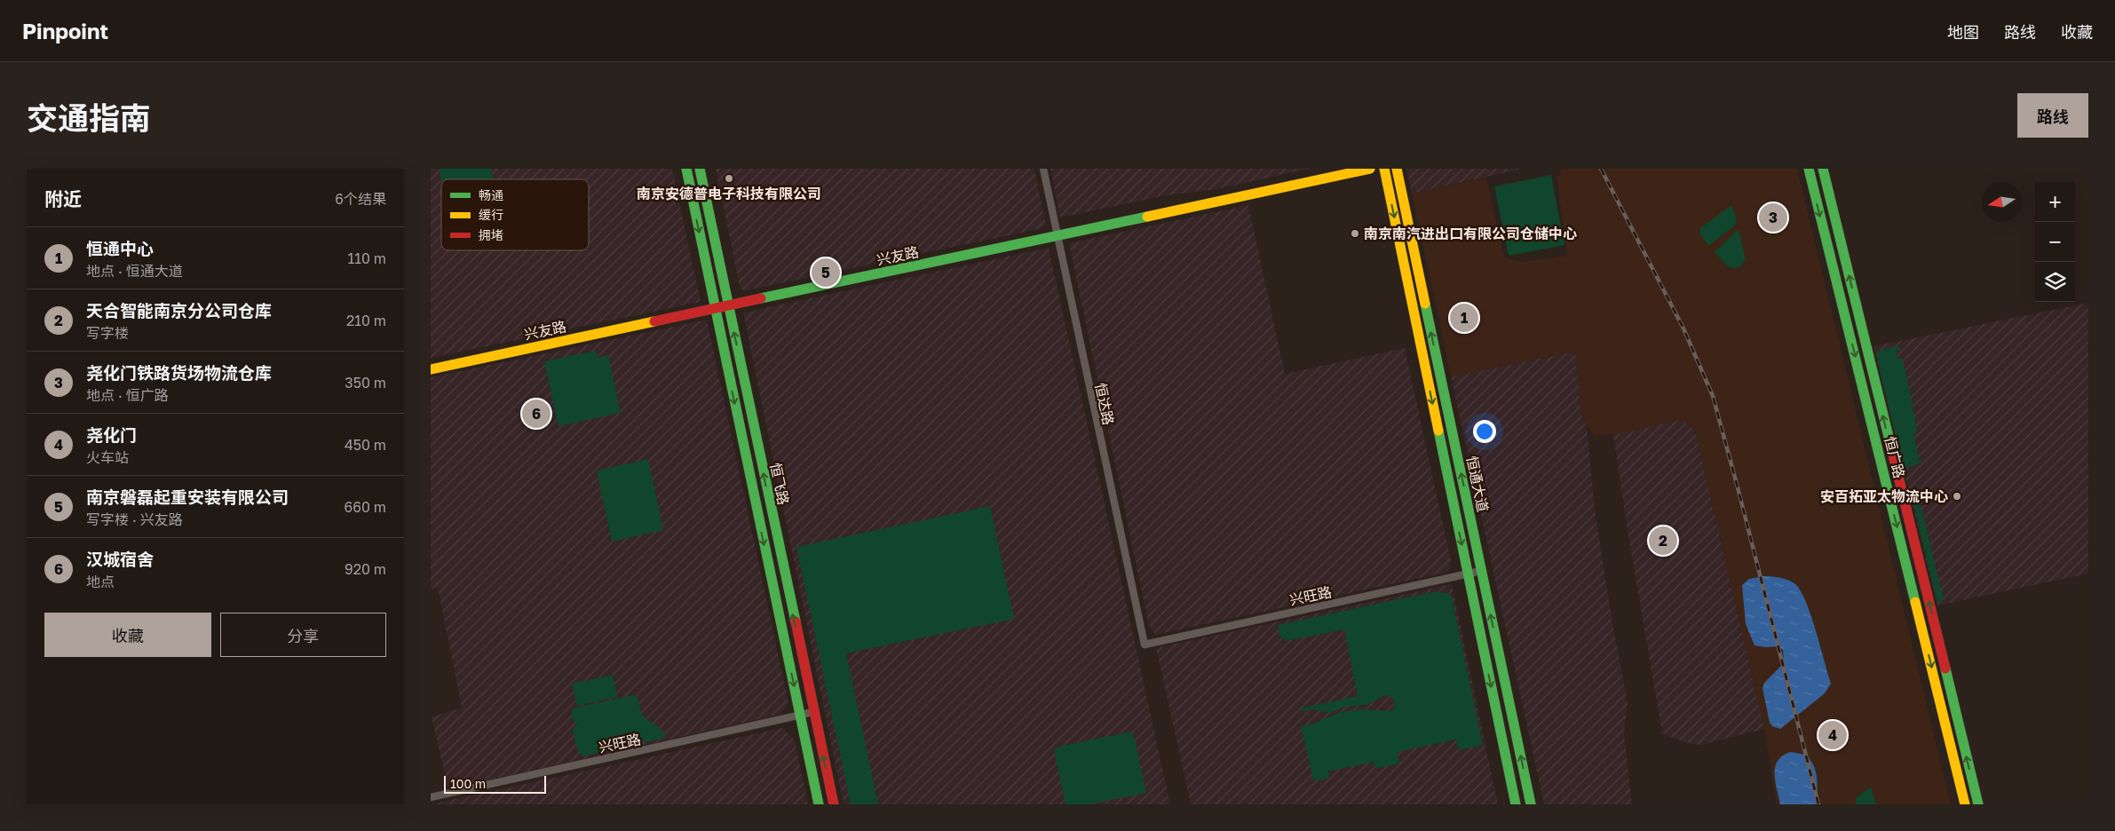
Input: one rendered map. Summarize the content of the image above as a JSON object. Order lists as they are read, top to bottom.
{
  "streets": {
    "main road": [
      "兴友路",
      "恒广路",
      "恒飞路",
      "恒通大道"
    ],
    "street": ["恒达路", "兴旺路"]
  },
  "crossings": [
    ["兴友路", "恒达路"],
    ["兴友路", "恒飞路"],
    ["恒达路", "兴旺路"],
    ["恒飞路", "兴旺路"],
    ["恒通大道", "兴旺路"]
  ],
  "places": ["南京安德普电子科技有限公司", "南京南汽进出口有限公司仓储中心", "安百拓亚太物流中心"],
  "legend": ["畅通", "缓行", "拥堵"],
  "scale_bar": "100 m",
  "north": "left",
  "page": {
    "header": "Pinpoint",
    "nav": ["地图", "路线", "收藏"],
    "title": "交通指南",
    "buttons": [
      "路线",
      ["收藏", "分享"]
    ],
    "heading": ["附近", "6个结果"],
    "map_buttons": ["+", "−"],
    "pins": [
      "3",
      "5",
      "1",
      "6",
      "2",
      "4"
    ],
    "list": [
      {
        "mark": "1",
        "name": "恒通中心",
        "note": "地点 · 恒通大道",
        "value": "110 m"
      },
      {
        "mark": "2",
        "name": "天合智能南京分公司仓库",
        "note": "写字楼",
        "value": "210 m"
      },
      {
        "mark": "3",
        "name": "尧化门铁路货场物流仓库",
        "note": "地点 · 恒广路",
        "value": "350 m"
      },
      {
        "mark": "4",
        "name": "尧化门",
        "note": "火车站",
        "value": "450 m"
      },
      {
        "mark": "5",
        "name": "南京磐磊起重安装有限公司",
        "note": "写字楼 · 兴友路",
        "value": "660 m"
      },
      {
        "mark": "6",
        "name": "汉城宿舍",
        "note": "地点",
        "value": "920 m"
      }
    ],
    "scale": "100 m"
  }
}
